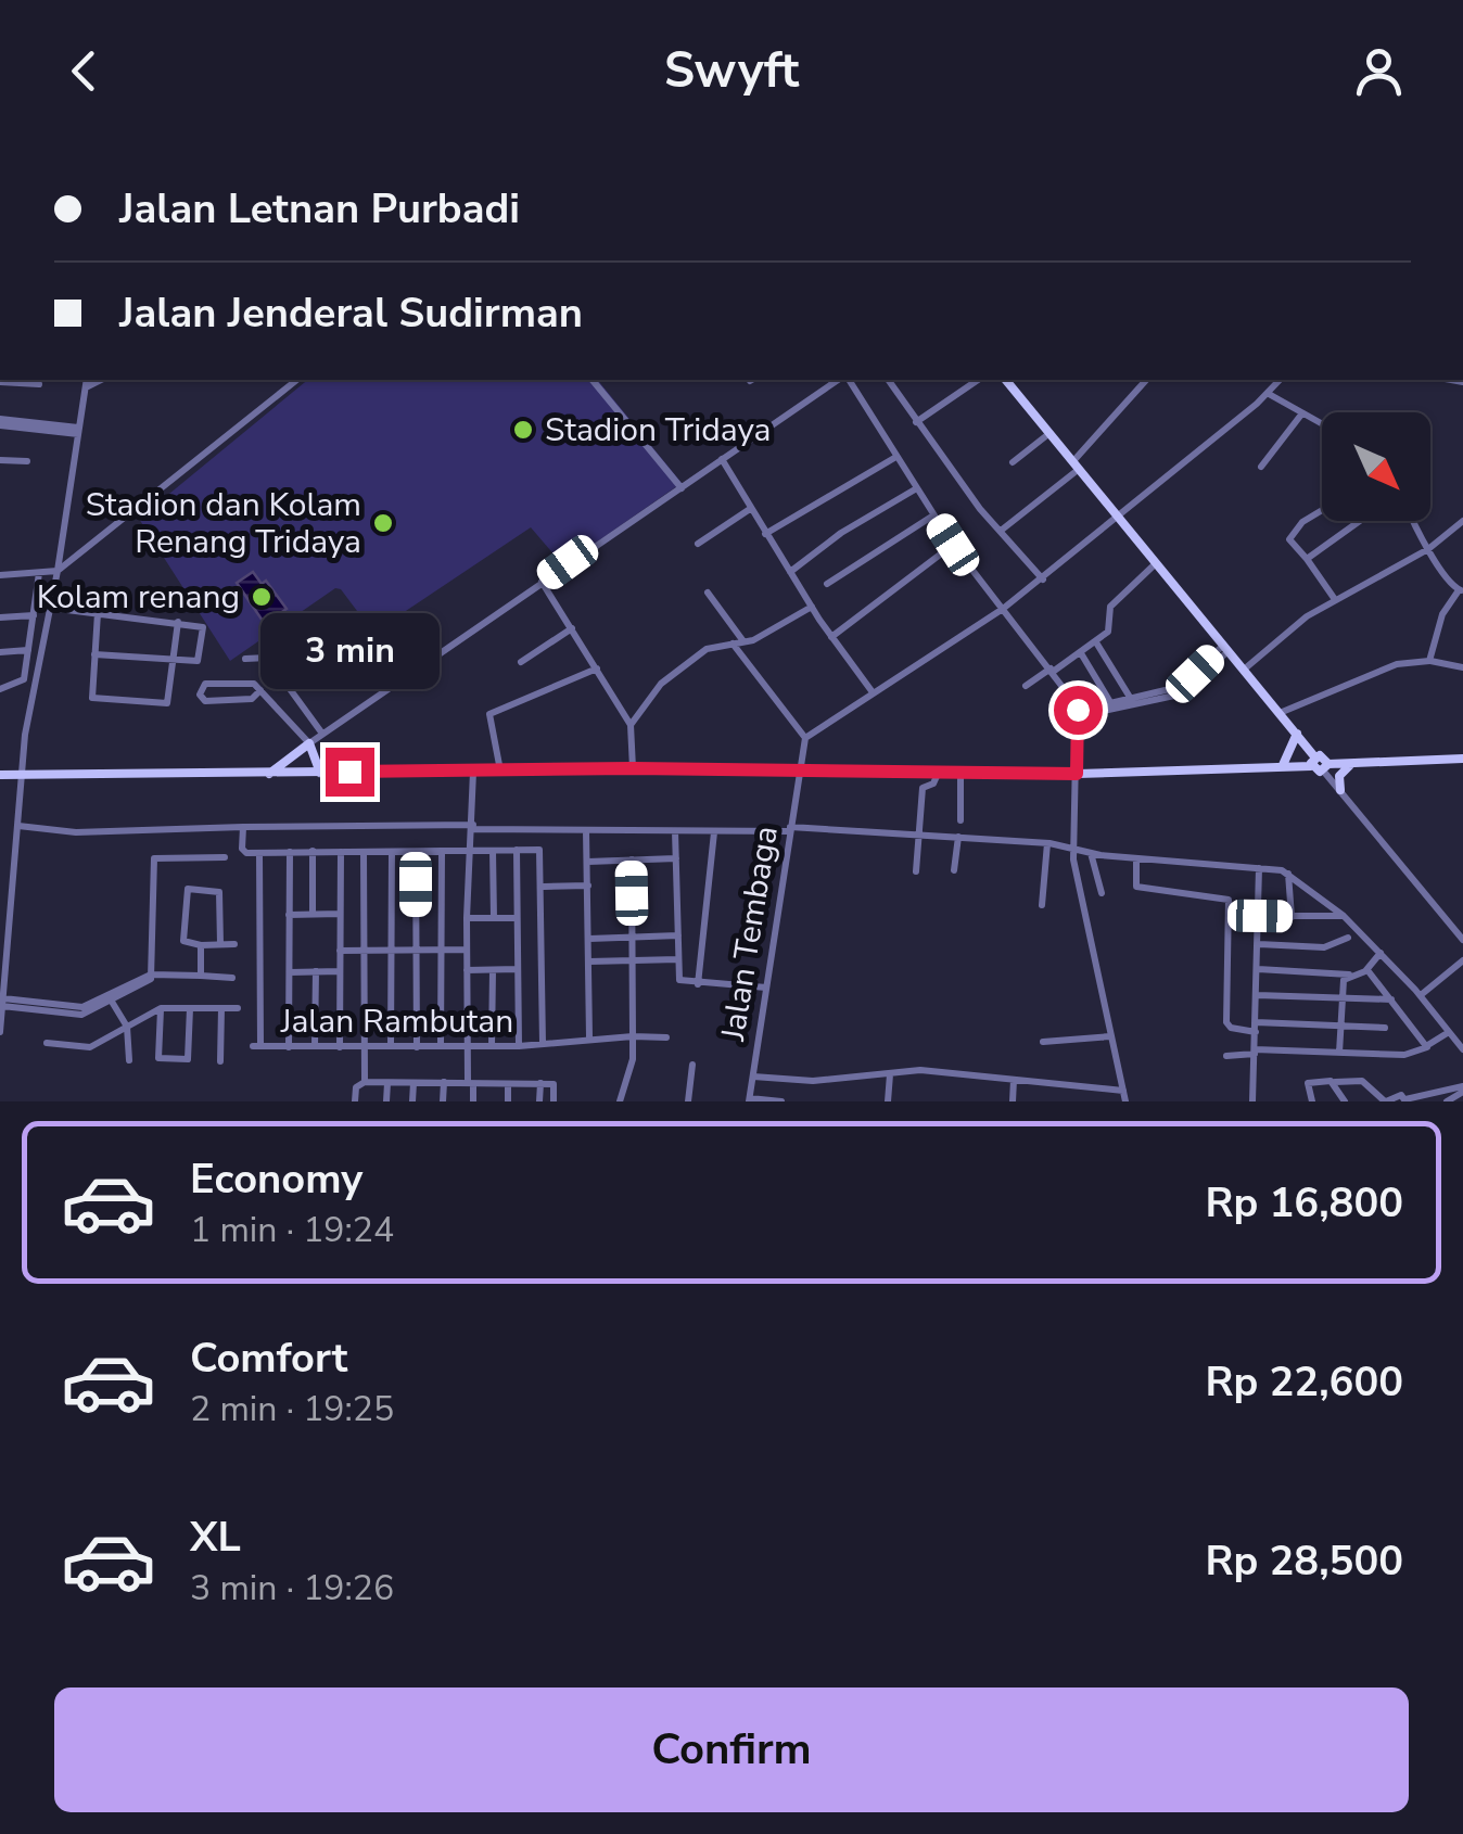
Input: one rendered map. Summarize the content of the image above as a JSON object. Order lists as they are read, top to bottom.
{
  "streets": {
    "street": ["Jalan Tembaga", "Jalan Rambutan"]
  },
  "places": ["Stadion Tridaya", "Stadion dan Kolam Renang Tridaya", "Kolam renang"],
  "north": "bottom right",
  "page": {
    "header": "Swyft",
    "banner": ["Jalan Letnan Purbadi", "Jalan Jenderal Sudirman"],
    "bubble": "3 min",
    "list": [
      {
        "name": "Economy",
        "note": "1 min · 19:24",
        "value": "Rp 16,800"
      },
      {
        "name": "Comfort",
        "note": "2 min · 19:25",
        "value": "Rp 22,600"
      },
      {
        "name": "XL",
        "note": "3 min · 19:26",
        "value": "Rp 28,500"
      }
    ],
    "buttons": "Confirm"
  }
}
